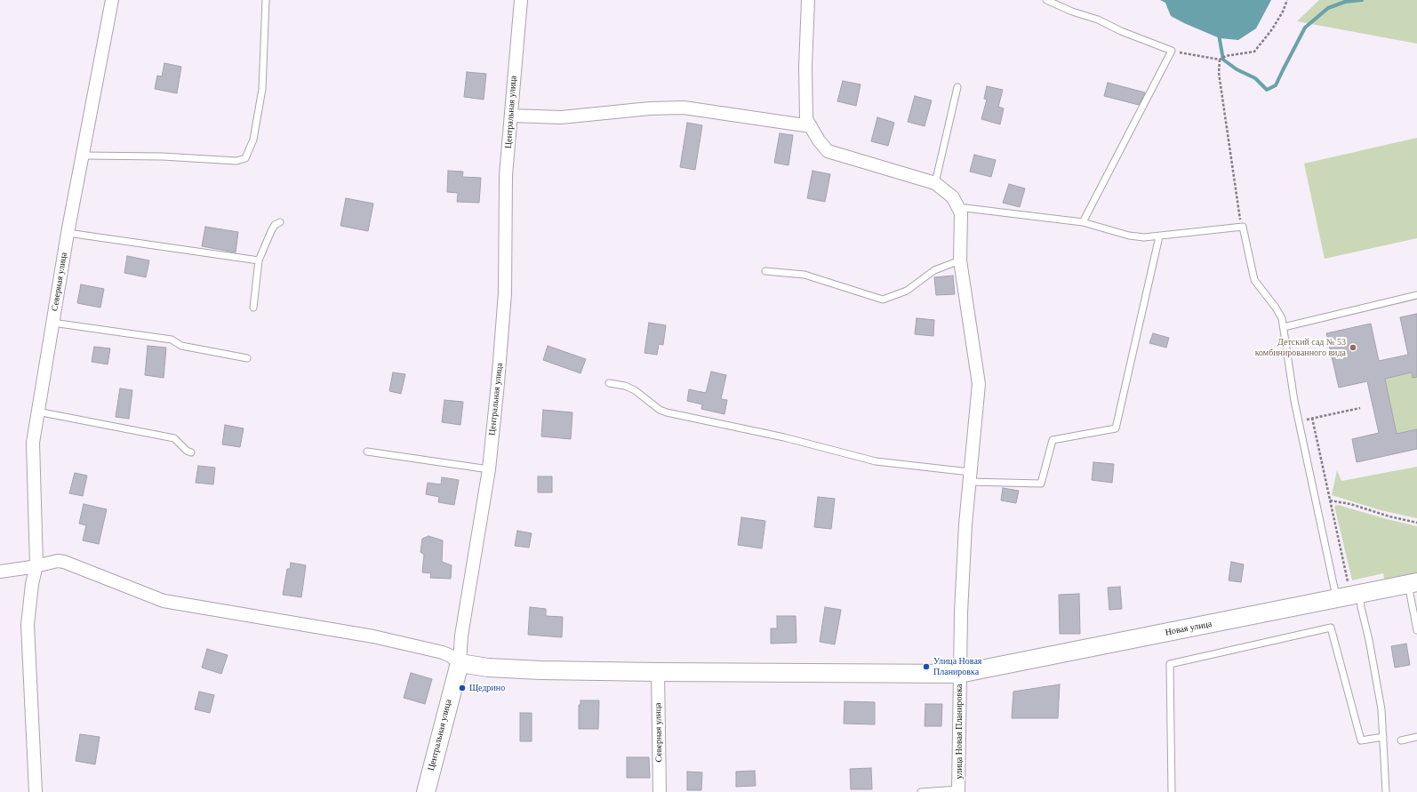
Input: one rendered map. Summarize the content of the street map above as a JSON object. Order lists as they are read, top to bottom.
{
  "streets": {
    "street": [
      "Центральная улица",
      "Северная улица",
      "Новая улица",
      "улица Новая Планировка"
    ]
  },
  "crossings": [
    ["Центральная улица", "Новая улица"],
    ["Северная улица", "Новая улица"],
    ["Новая улица", "улица Новая Планировка"]
  ],
  "places": ["Детский сад № 53 комбинированного вида", "Улица Новая Планировка", "Щедрино"]
}
